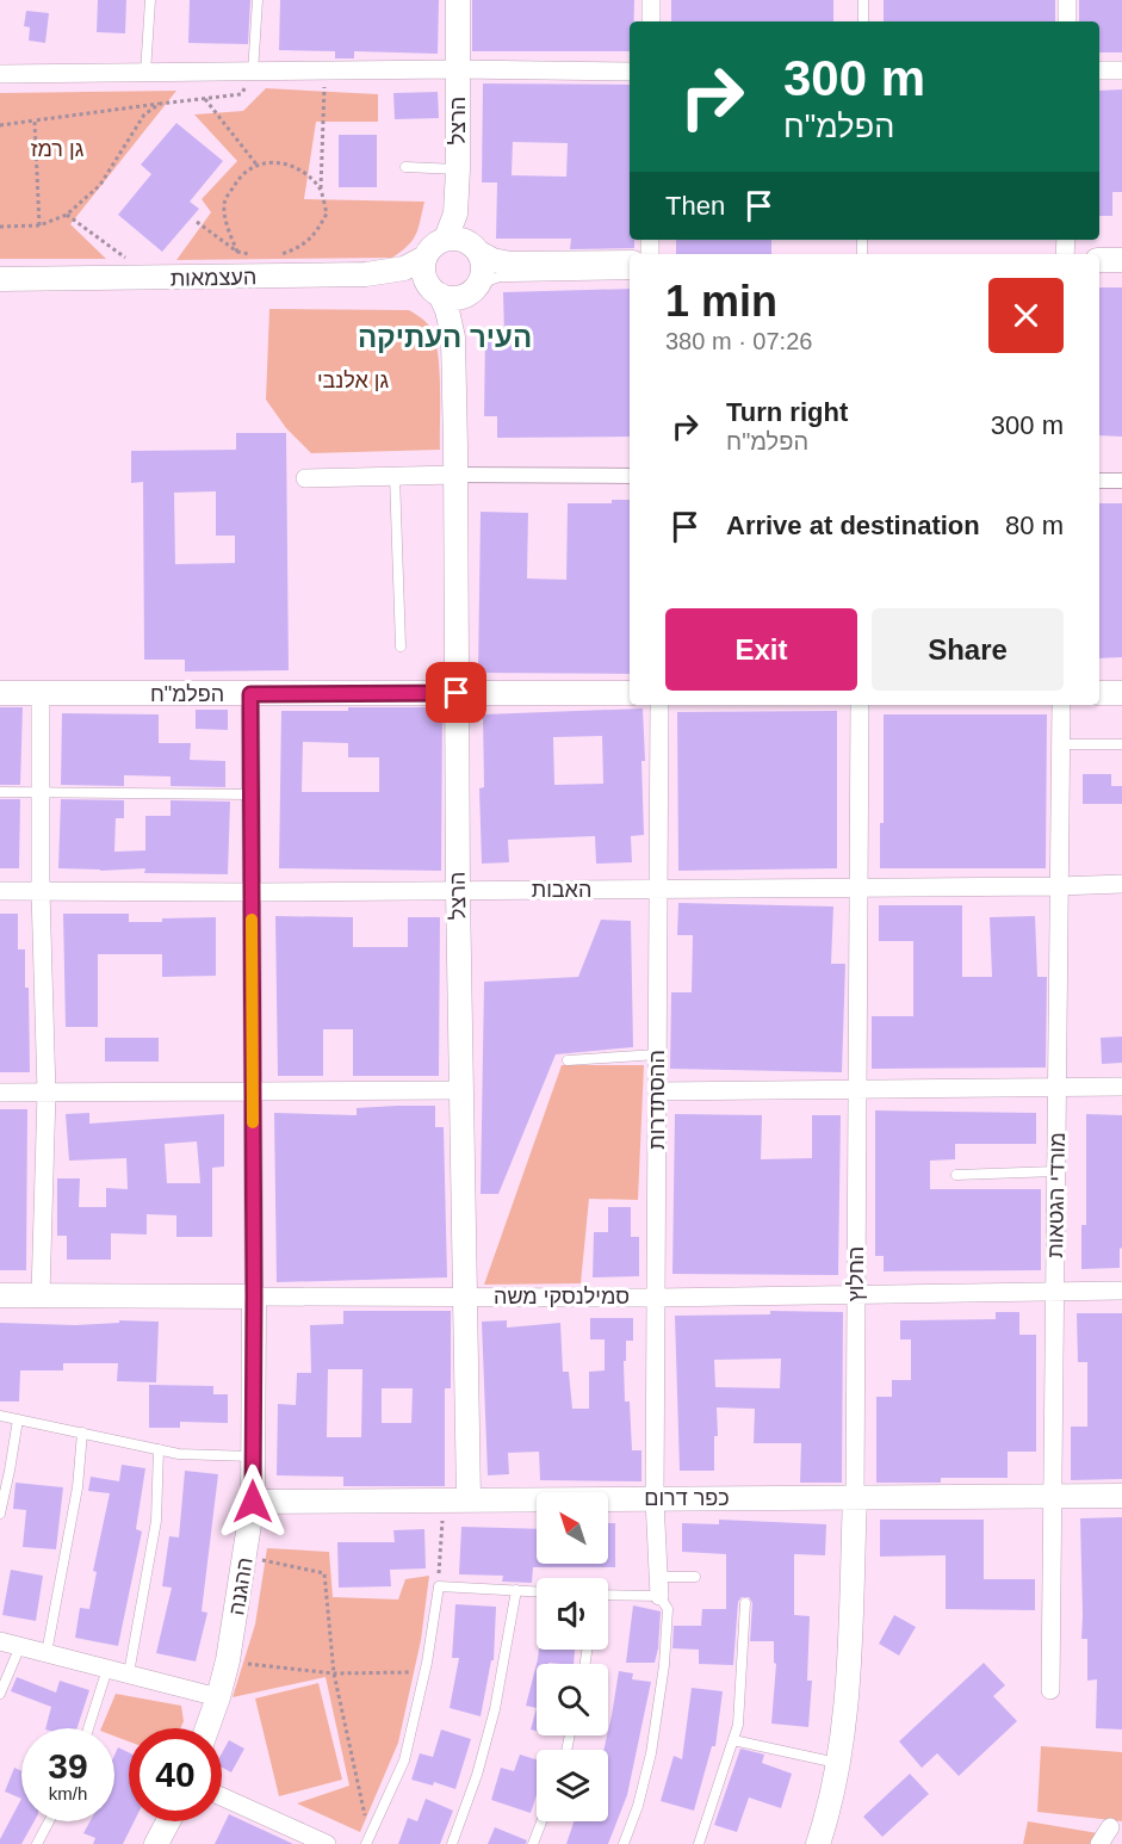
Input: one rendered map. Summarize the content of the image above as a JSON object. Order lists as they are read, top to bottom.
{
  "streets": {
    "street": [
      "הרצל",
      "העצמאות",
      "הפלמ\"ח",
      "האבות",
      "ההסתדרות",
      "מורדי הגטאות",
      "החלוץ",
      "סמילנסקי משה",
      "כפר דרום",
      "ההגנה"
    ]
  },
  "crossings": [
    ["הרצל", "העצמאות"],
    ["הרצל", "הפלמ\"ח"],
    ["הרצל", "האבות"],
    ["הרצל", "סמילנסקי משה"],
    ["הרצל", "כפר דרום"],
    ["הפלמ\"ח", "ההגנה"],
    ["האבות", "ההסתדרות"],
    ["האבות", "מורדי הגטאות"],
    ["האבות", "החלוץ"],
    ["האבות", "ההגנה"],
    ["ההסתדרות", "סמילנסקי משה"],
    ["ההסתדרות", "כפר דרום"],
    ["מורדי הגטאות", "סמילנסקי משה"],
    ["מורדי הגטאות", "כפר דרום"],
    ["החלוץ", "סמילנסקי משה"],
    ["החלוץ", "כפר דרום"],
    ["סמילנסקי משה", "ההגנה"],
    ["כפר דרום", "ההגנה"]
  ],
  "districts": ["העיר העתיקה"],
  "parks": ["גן רמז", "גן אלנבי"],
  "north": "top left",
  "page": {
    "turn": ["300 m", "הפלמ\"ח"],
    "then": "Then",
    "heading": ["1 min", "380 m · 07:26"],
    "list": [
      {
        "name": "Turn right",
        "note": "הפלמ\"ח",
        "value": "300 m"
      },
      {
        "name": "Arrive at destination",
        "value": "80 m"
      }
    ],
    "buttons": ["Exit", "Share"],
    "speed": "39 km/h",
    "limit": "40"
  }
}
